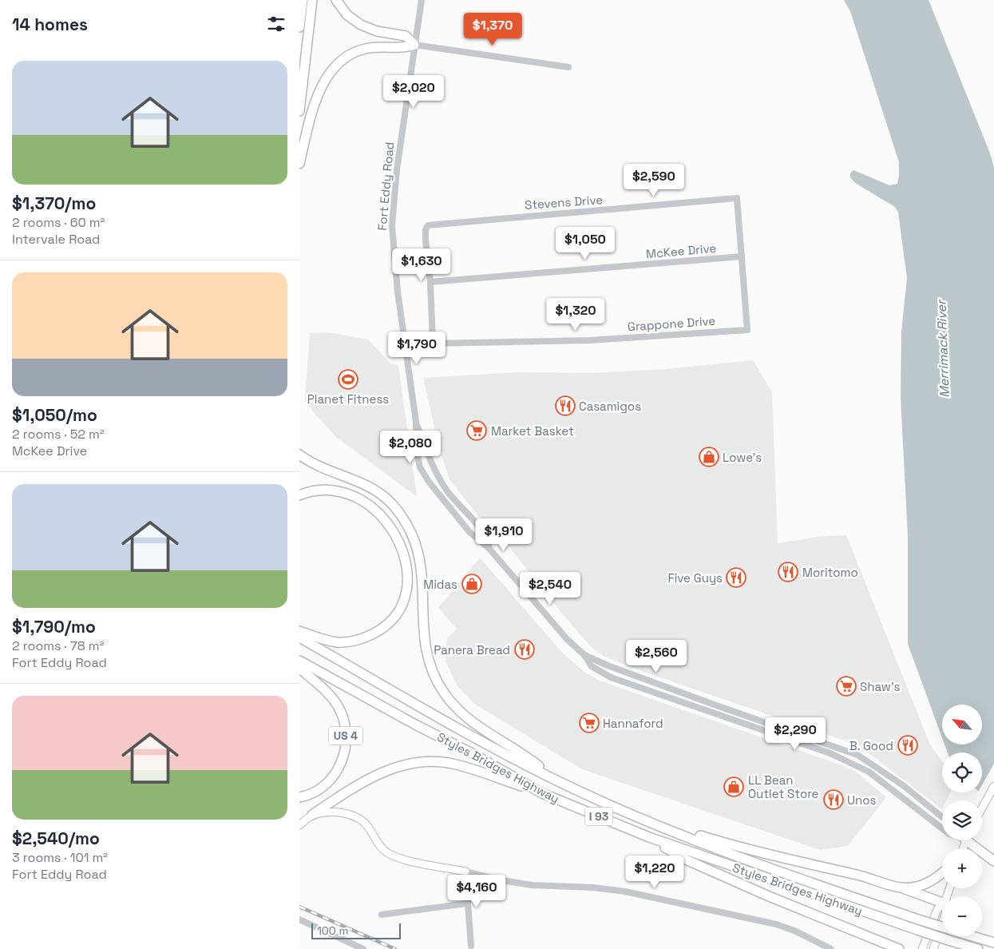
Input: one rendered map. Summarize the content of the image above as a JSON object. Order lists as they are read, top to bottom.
{
  "streets": {
    "highway": ["US 4", "Styles Bridges Highway", "I 93"],
    "street": [
      "Fort Eddy Road",
      "Stevens Drive",
      "McKee Drive",
      "Grappone Drive"
    ]
  },
  "crossings": [
    ["Fort Eddy Road", "Grappone Drive"],
    ["Stevens Drive", "McKee Drive"],
    ["Stevens Drive", "Grappone Drive"]
  ],
  "water": ["Merrimack River"],
  "places": {
    "sports": ["Planet Fitness"],
    "restaurant": [
      "Casamigos",
      "Moritomo",
      "Five Guys",
      "Panera Bread",
      "B. Good",
      "Unos"
    ],
    "supermarket": ["Market Basket", "Shaw's", "Hannaford"],
    "shop": ["Lowe's", "Midas", "LL Bean Outlet Store"]
  },
  "scale_bar": "100 m",
  "north": "top left",
  "page": {
    "heading": "14 homes",
    "price": [
      "$1,370",
      "$2,020",
      "$2,590",
      "$1,050",
      "$1,630",
      "$1,320",
      "$1,790",
      "$2,080",
      "$1,910",
      "$2,540",
      "$2,560",
      "$2,290",
      "$1,220",
      "$4,160"
    ],
    "list": [
      {
        "name": "$1,370/mo",
        "note": "2 rooms · 60 m² · Intervale Road"
      },
      {
        "name": "$1,050/mo",
        "note": "2 rooms · 52 m² · McKee Drive"
      },
      {
        "name": "$1,790/mo",
        "note": "2 rooms · 78 m² · Fort Eddy Road"
      },
      {
        "name": "$2,540/mo",
        "note": "3 rooms · 101 m² · Fort Eddy Road"
      }
    ],
    "map_buttons": ["+", "−"],
    "scale": "100 m"
  }
}
